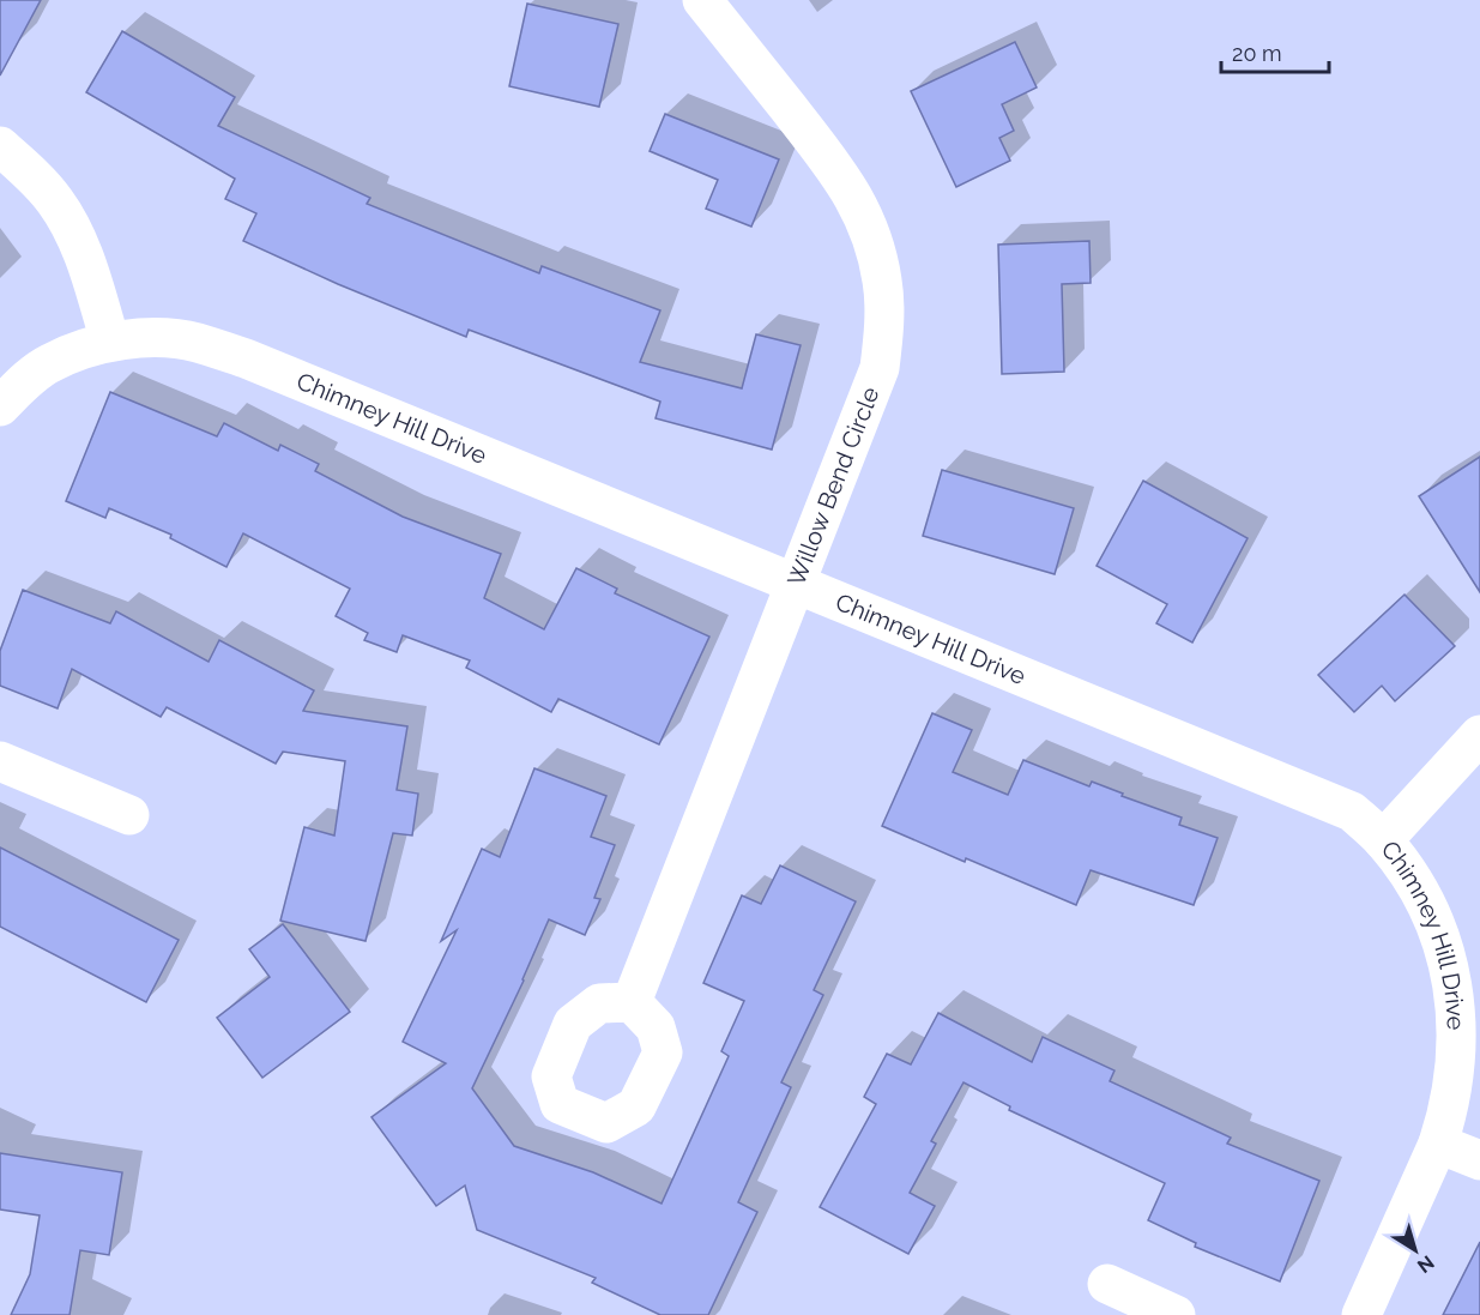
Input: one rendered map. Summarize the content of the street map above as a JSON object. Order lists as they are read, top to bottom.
{
  "streets": {
    "street": ["Chimney Hill Drive", "Willow Bend Circle"]
  },
  "crossings": [
    ["Chimney Hill Drive", "Willow Bend Circle"]
  ],
  "scale_bar": "20 m",
  "north": "bottom right"
}
